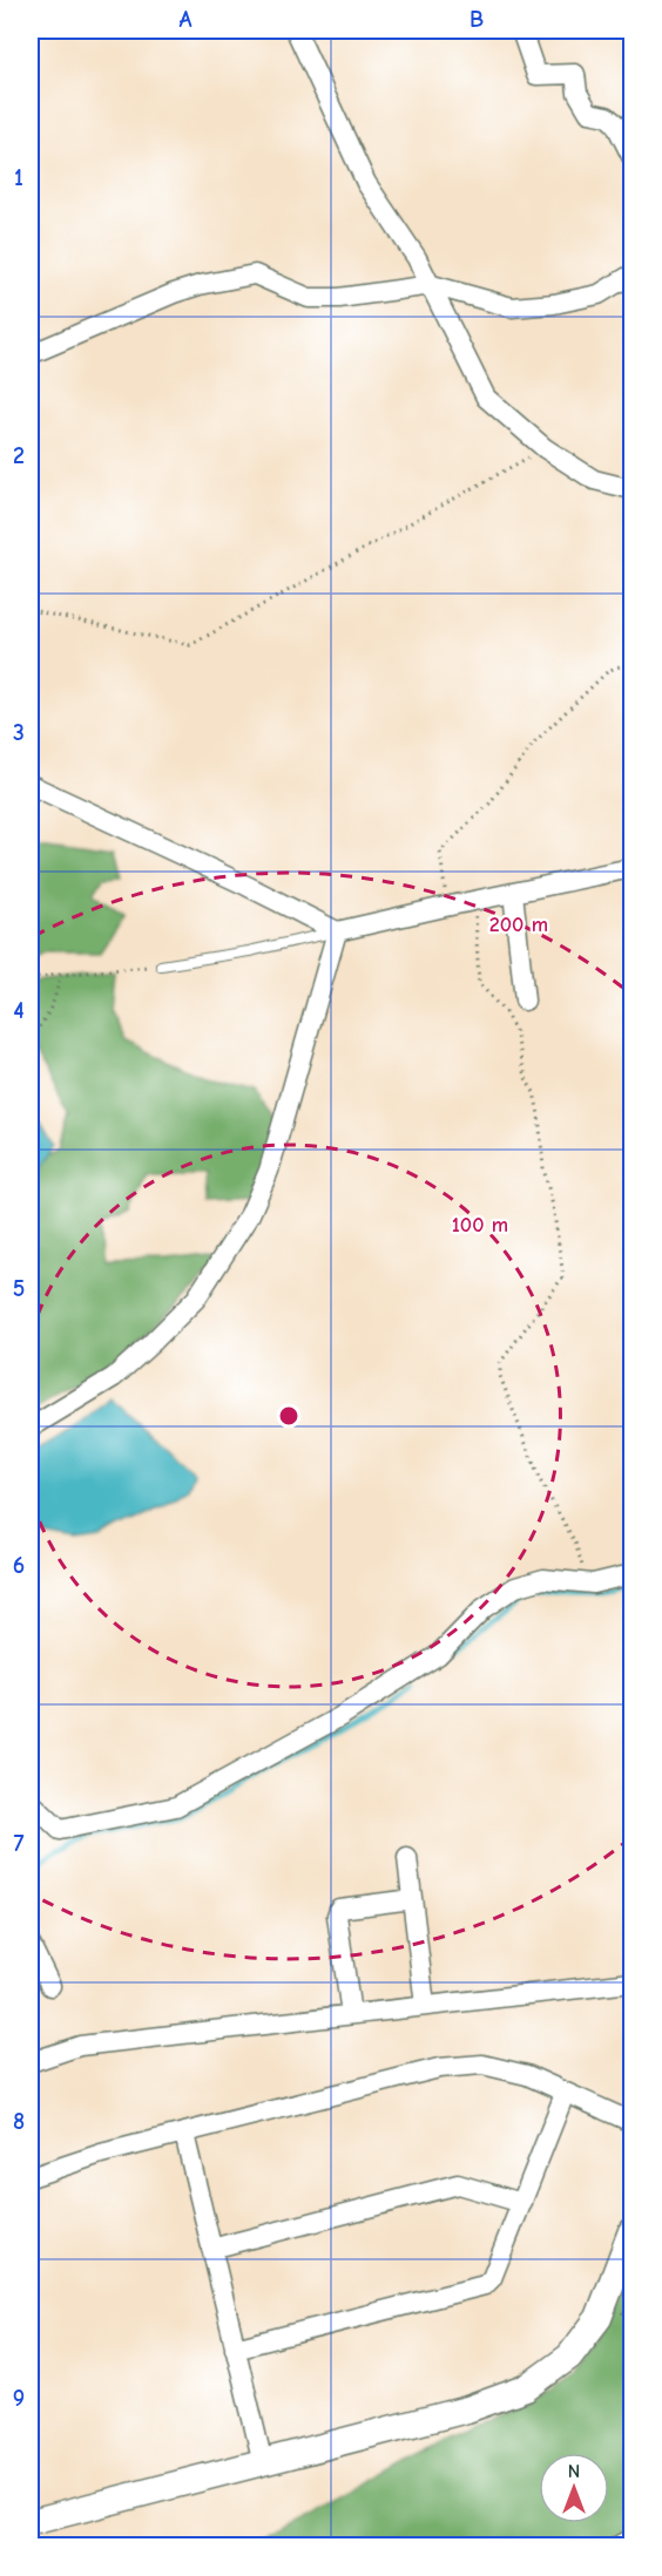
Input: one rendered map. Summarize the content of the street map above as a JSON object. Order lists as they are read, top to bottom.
{
  "north": "top",
  "grid": {
    "columns": ["A", "B"],
    "rows": [
      "1",
      "2",
      "3",
      "4",
      "5",
      "6",
      "7",
      "8",
      "9"
    ]
  },
  "rings": ["200 m", "100 m"]
}
